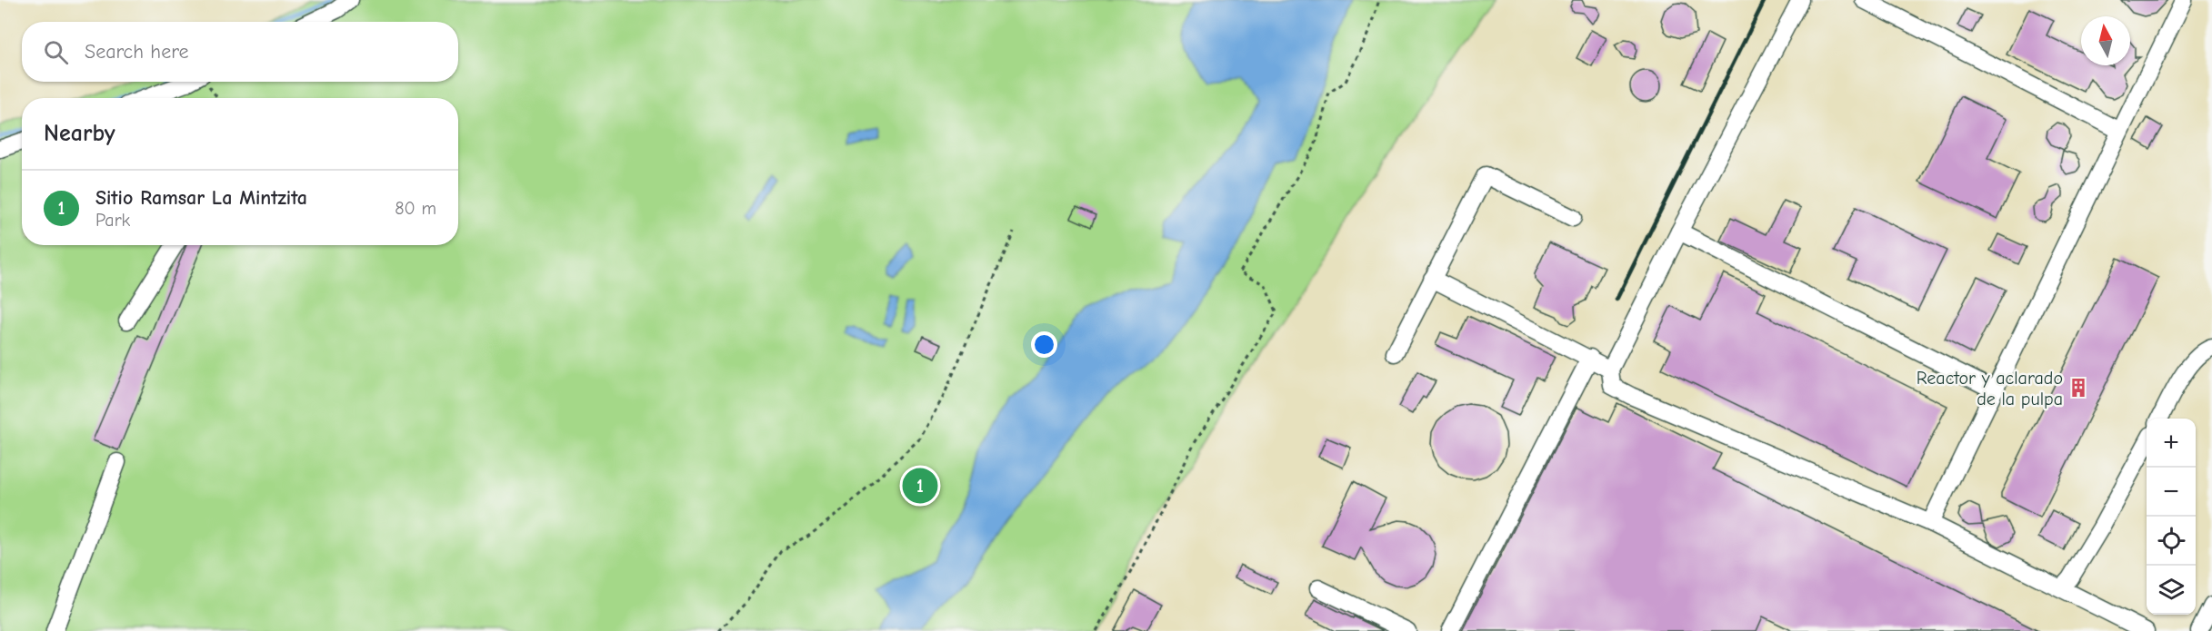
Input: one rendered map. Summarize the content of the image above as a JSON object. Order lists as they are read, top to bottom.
{
  "places": {
    "building": ["Reactor y aclarado de la pulpa"]
  },
  "north": "top",
  "page": {
    "search": "Search here",
    "heading": "Nearby",
    "list": [
      {
        "mark": "1",
        "name": "Sitio Ramsar La Mintzita",
        "note": "Park",
        "value": "80 m"
      }
    ],
    "map_buttons": ["+", "−"],
    "pins": "1"
  }
}
